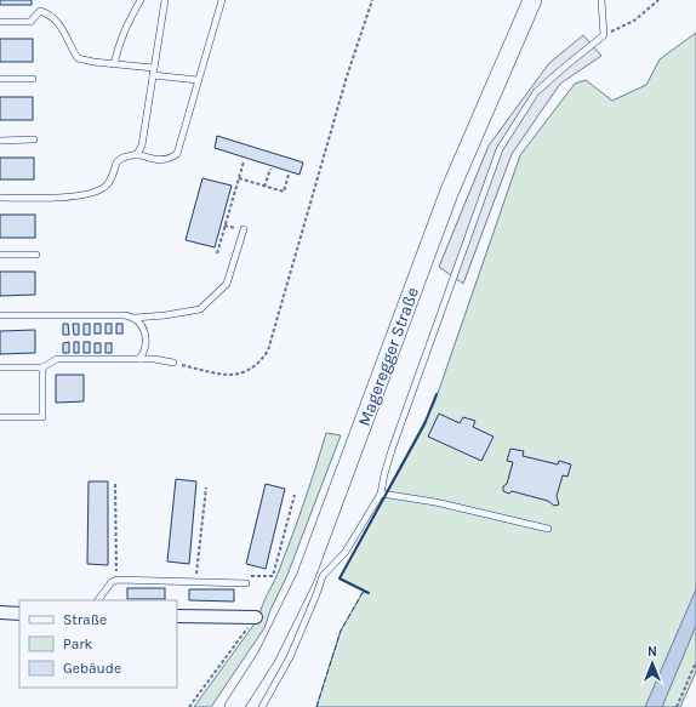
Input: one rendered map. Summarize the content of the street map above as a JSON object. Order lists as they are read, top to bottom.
{
  "streets": {
    "main road": ["Mageregger Straße"]
  },
  "legend": ["Straße", "Park", "Gebäude"],
  "north": "top"
}
